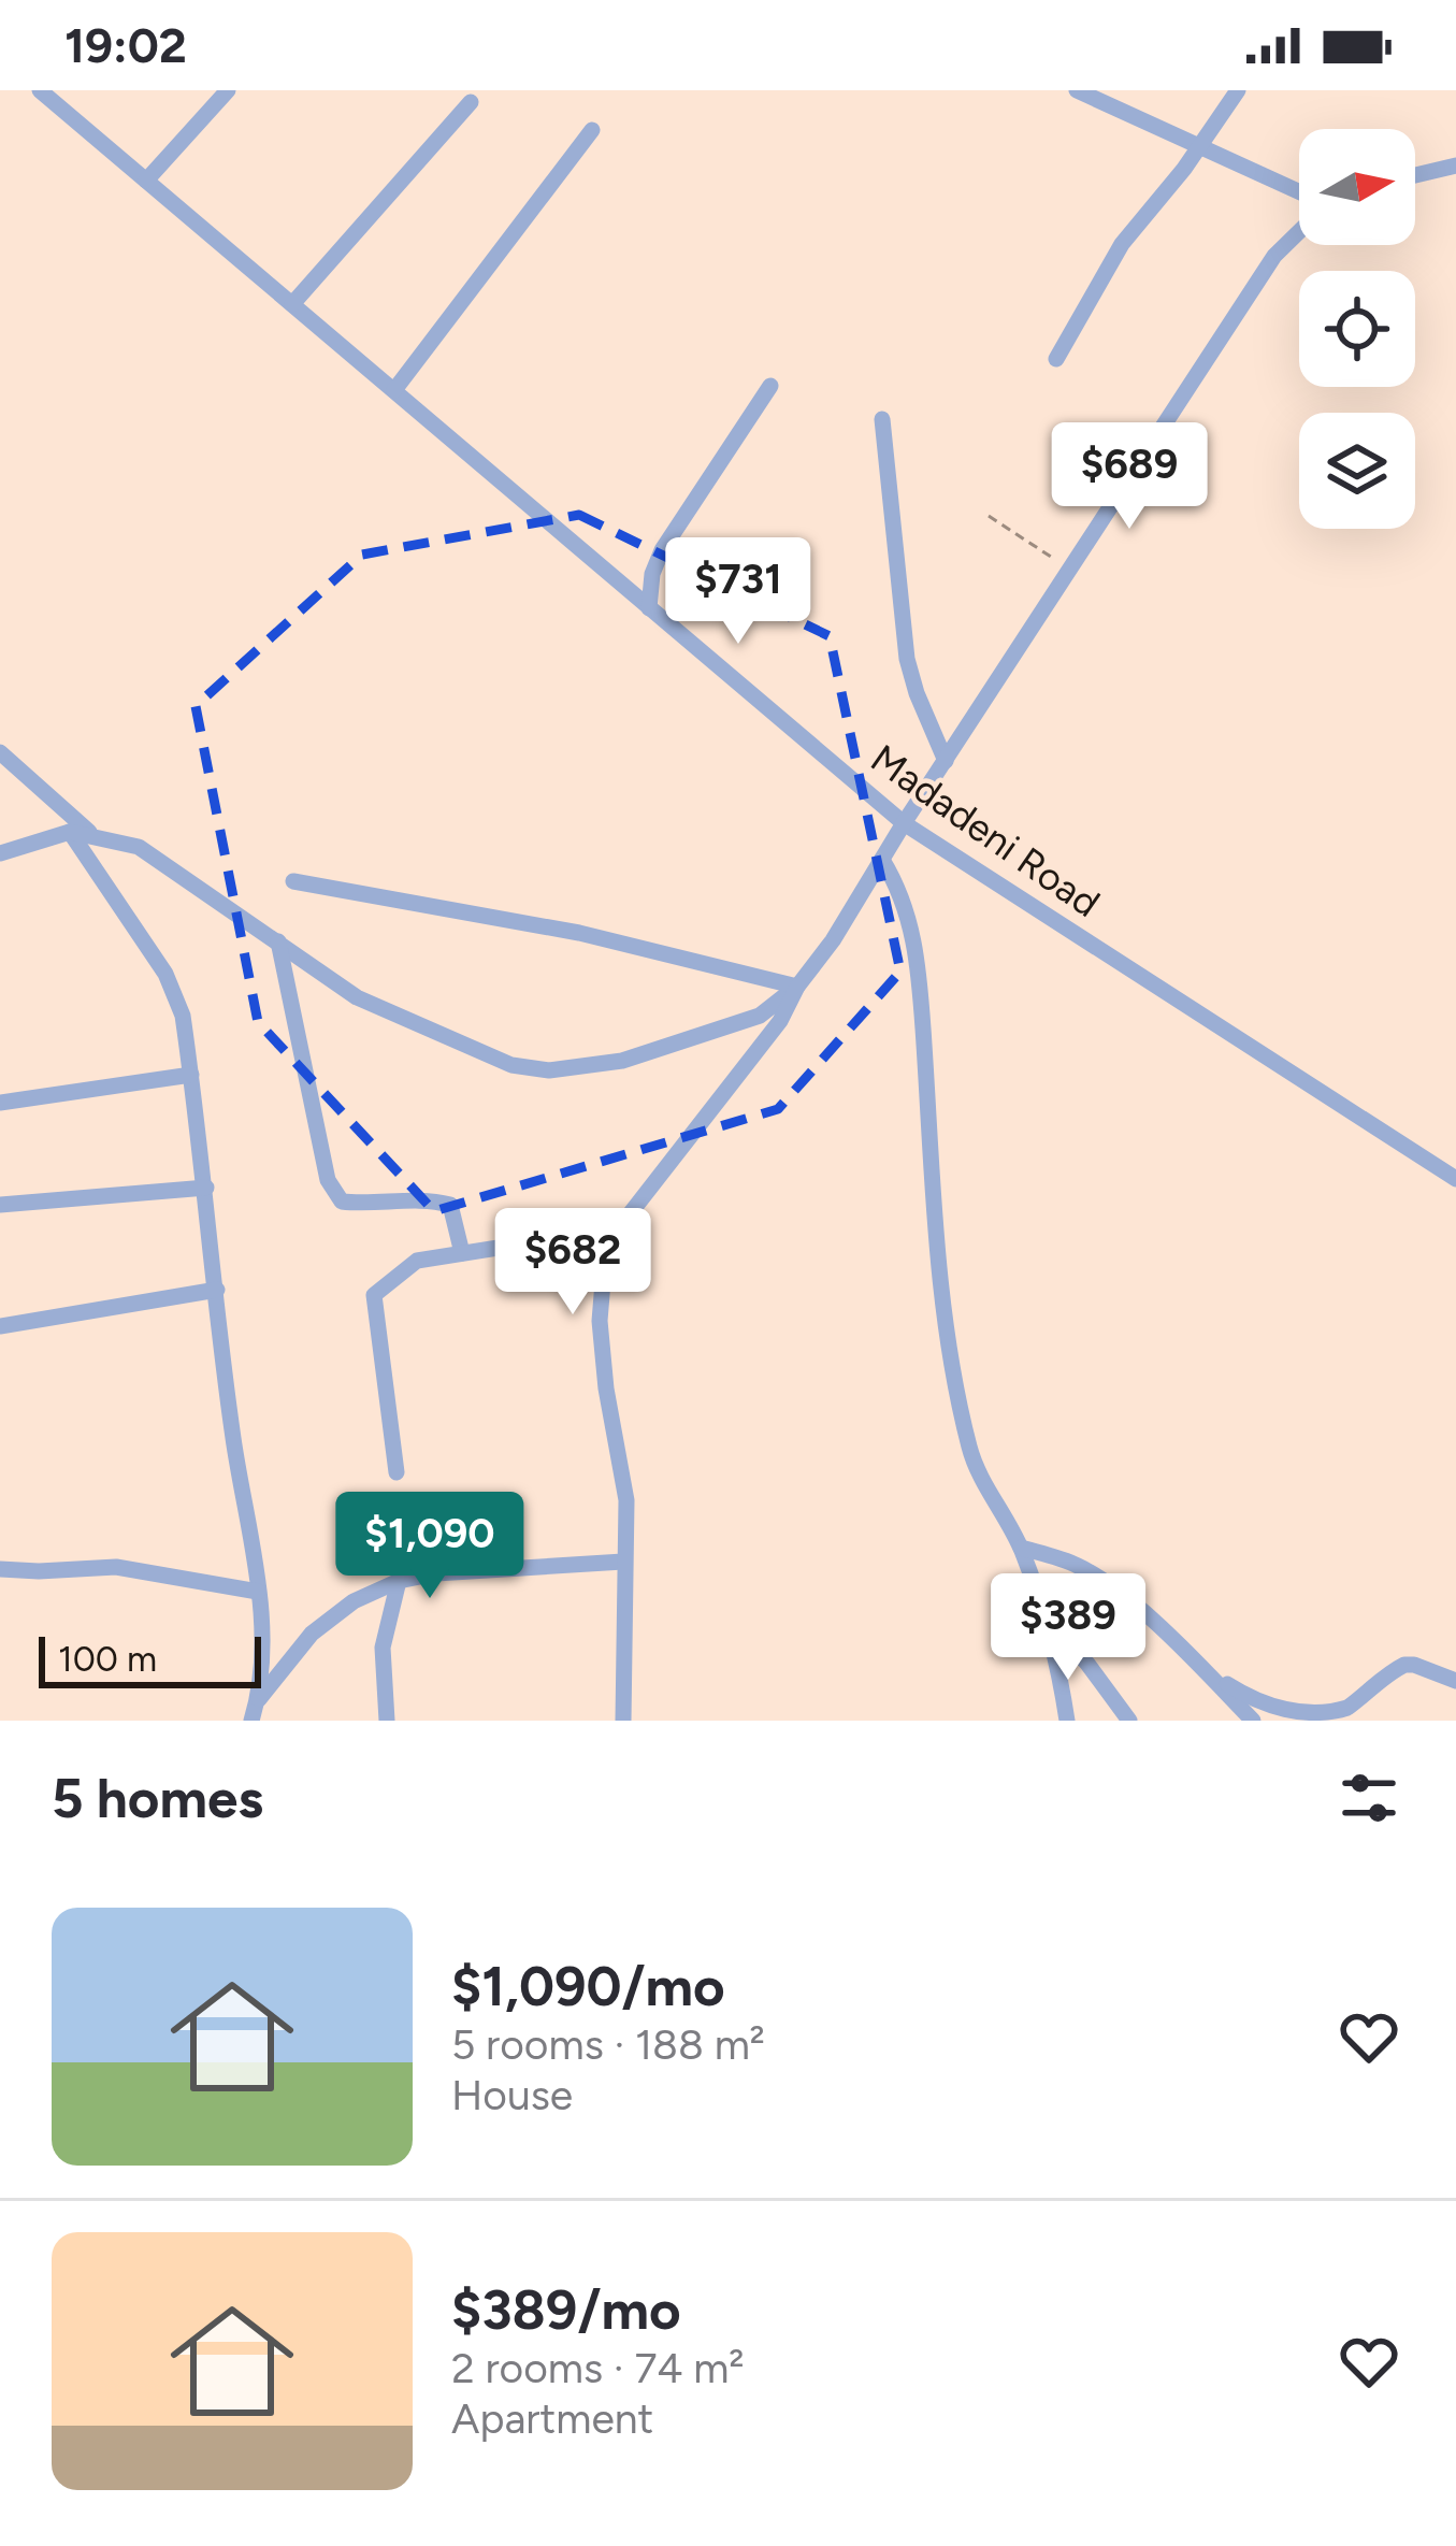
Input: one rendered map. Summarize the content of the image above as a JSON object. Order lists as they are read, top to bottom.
{
  "streets": {
    "street": ["Madadeni Road"]
  },
  "scale_bar": "100 m",
  "north": "right",
  "page": {
    "status": "19:02",
    "price": [
      "$689",
      "$731",
      "$682",
      "$1,090",
      "$389"
    ],
    "scale": "100 m",
    "heading": "5 homes",
    "list": [
      {
        "name": "$1,090/mo",
        "note": "5 rooms · 188 m² · House"
      },
      {
        "name": "$389/mo",
        "note": "2 rooms · 74 m² · Apartment"
      }
    ]
  }
}
